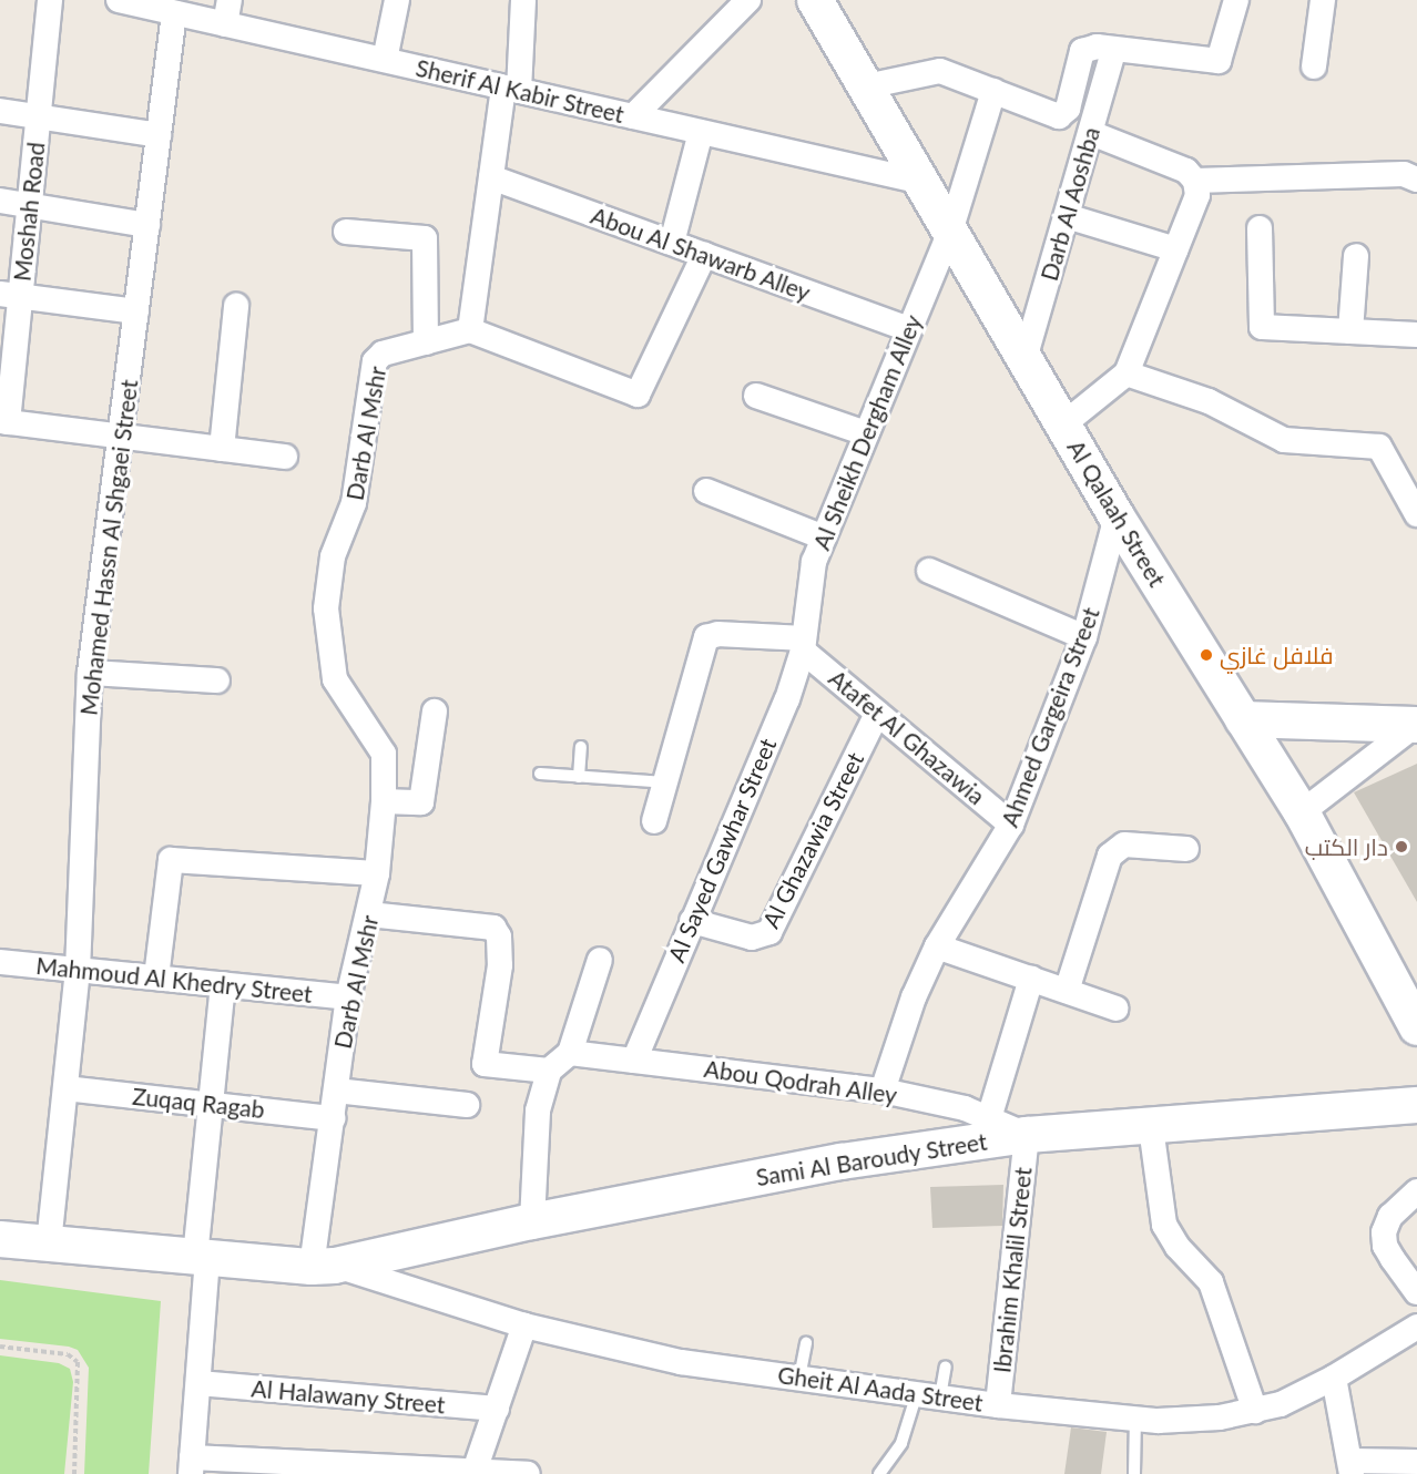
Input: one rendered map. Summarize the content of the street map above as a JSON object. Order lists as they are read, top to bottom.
{
  "streets": {
    "main road": ["Al Qalaah Street", "Sami Al Baroudy Street"],
    "street": [
      "Sherif Al Kabir Street",
      "Darb Al Aoshba",
      "Moshah Road",
      "Abou Al Shawarb Alley",
      "Al Sheikh Dergham Alley",
      "Darb Al Mshr",
      "Mohamed Hassn Al Shgaei Street",
      "Ahmed Gargeira Street",
      "Atafet Al Ghazawia",
      "Al Ghazawia Street",
      "Al Sayed Gawhar Street",
      "Mahmoud Al Khedry Street",
      "Abou Qodrah Alley",
      "Zuqaq Ragab",
      "Ibrahim Khalil Street",
      "Gheit Al Aada Street",
      "Al Halawany Street"
    ]
  },
  "crossings": [
    ["Sherif Al Kabir Street", "Al Qalaah Street"],
    ["Sherif Al Kabir Street", "Mohamed Hassn Al Shgaei Street"],
    ["Darb Al Aoshba", "Al Qalaah Street"],
    ["Abou Al Shawarb Alley", "Al Sheikh Dergham Alley"],
    ["Al Sheikh Dergham Alley", "Al Qalaah Street"],
    ["Al Sheikh Dergham Alley", "Atafet Al Ghazawia"],
    ["Al Sheikh Dergham Alley", "Al Sayed Gawhar Street"],
    ["Darb Al Mshr", "Mahmoud Al Khedry Street"],
    ["Darb Al Mshr", "Zuqaq Ragab"],
    ["Darb Al Mshr", "Sami Al Baroudy Street"],
    ["Darb Al Mshr", "Gheit Al Aada Street"],
    ["Al Qalaah Street", "Ahmed Gargeira Street"],
    ["Mohamed Hassn Al Shgaei Street", "Mahmoud Al Khedry Street"],
    ["Mohamed Hassn Al Shgaei Street", "Zuqaq Ragab"],
    ["Mohamed Hassn Al Shgaei Street", "Sami Al Baroudy Street"],
    ["Ahmed Gargeira Street", "Atafet Al Ghazawia"],
    ["Ahmed Gargeira Street", "Abou Qodrah Alley"],
    ["Atafet Al Ghazawia", "Al Ghazawia Street"],
    ["Atafet Al Ghazawia", "Al Sayed Gawhar Street"],
    ["Al Ghazawia Street", "Al Sayed Gawhar Street"],
    ["Al Sayed Gawhar Street", "Abou Qodrah Alley"],
    ["Abou Qodrah Alley", "Sami Al Baroudy Street"],
    ["Abou Qodrah Alley", "Ibrahim Khalil Street"],
    ["Sami Al Baroudy Street", "Ibrahim Khalil Street"],
    ["Sami Al Baroudy Street", "Gheit Al Aada Street"],
    ["Ibrahim Khalil Street", "Gheit Al Aada Street"]
  ],
  "places": ["فلافل غازي", "دار الكتب"]
}
